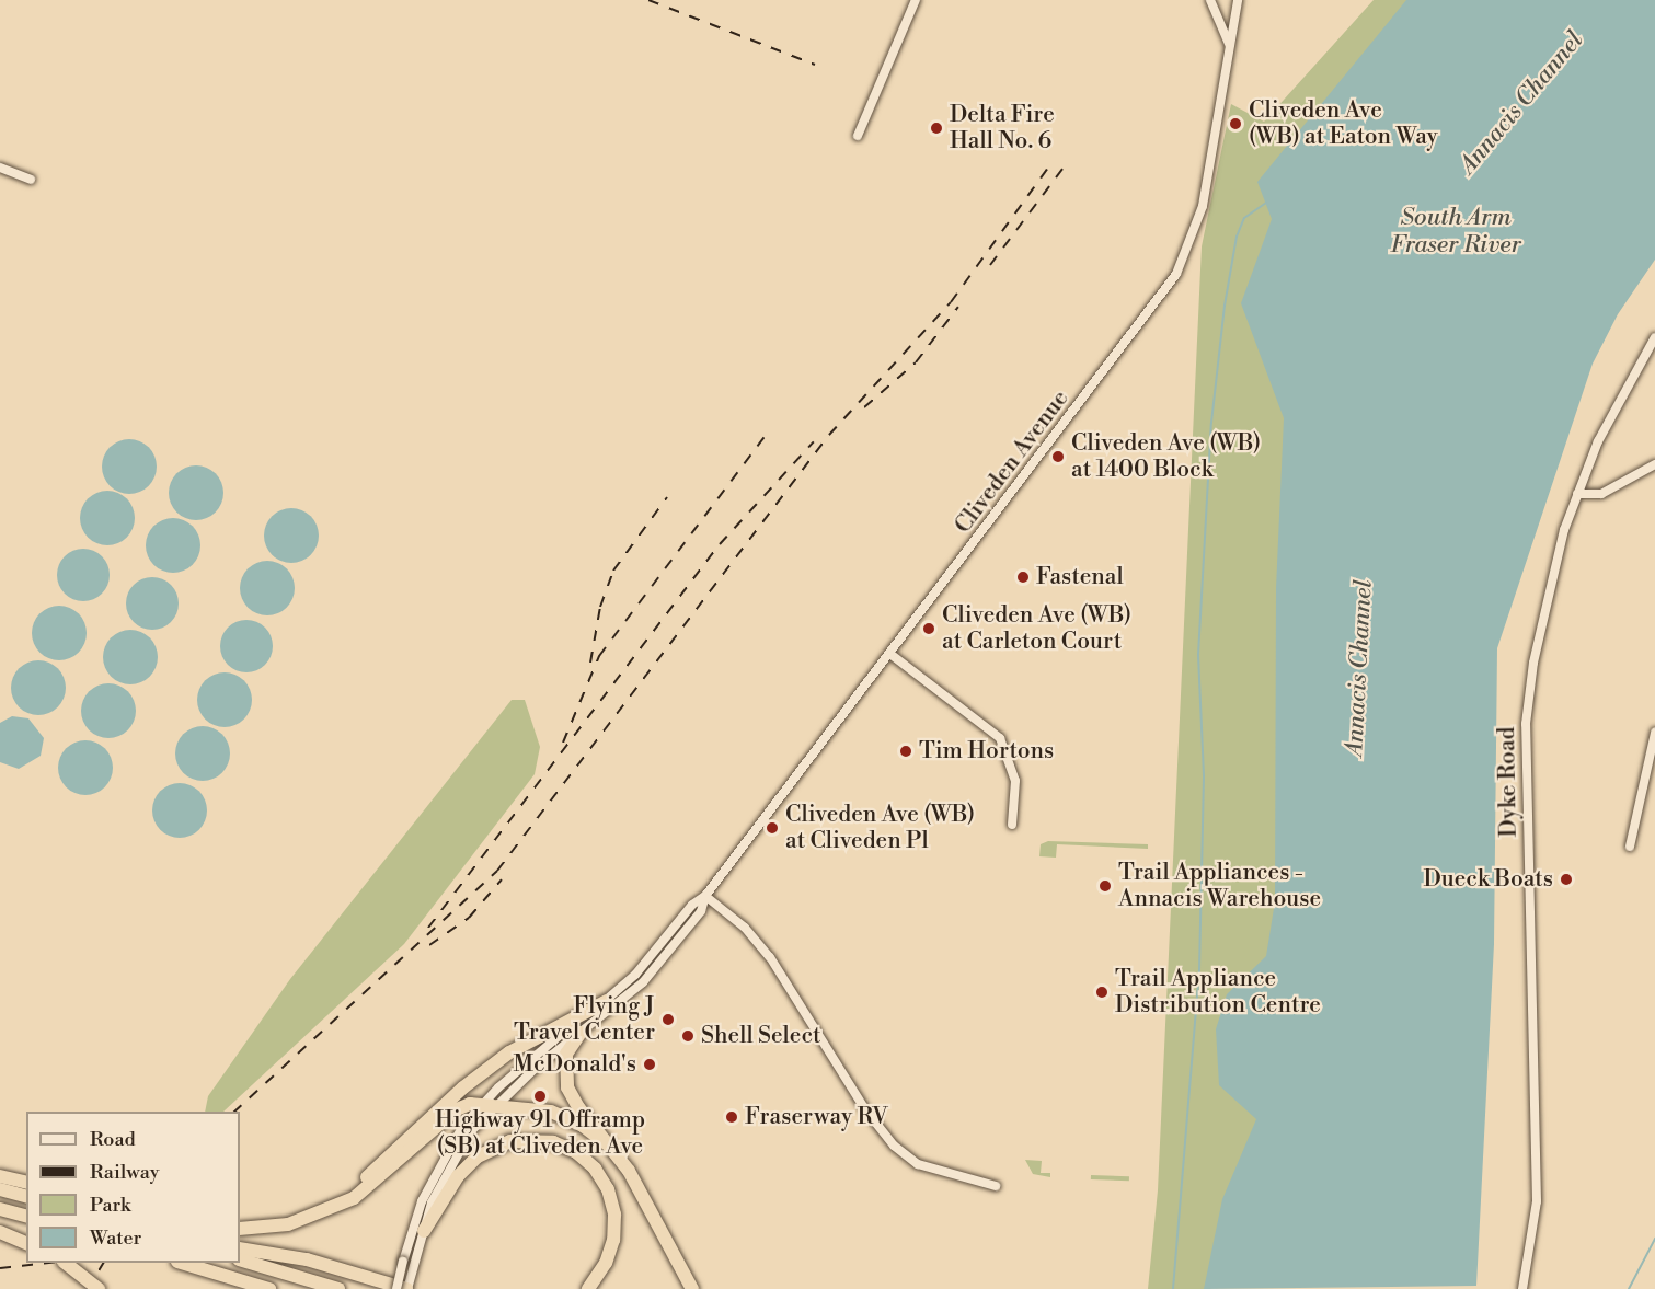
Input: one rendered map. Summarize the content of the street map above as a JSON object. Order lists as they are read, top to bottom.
{
  "streets": {
    "street": ["Cliveden Avenue", "Dyke Road"]
  },
  "water": ["Annacis Channel", "South Arm Fraser River"],
  "places": [
    "Cliveden Ave (WB) at Eaton Way",
    "Delta Fire Hall No. 6",
    "Cliveden Ave (WB) at 1400 Block",
    "Fastenal",
    "Cliveden Ave (WB) at Carleton Court",
    "Tim Hortons",
    "Cliveden Ave (WB) at Cliveden Pl",
    "Dueck Boats",
    "Trail Appliances - Annacis Warehouse",
    "Trail Appliance Distribution Centre",
    "Flying J Travel Center",
    "Shell Select",
    "McDonald's",
    "Highway 91 Offramp (SB) at Cliveden Ave",
    "Fraserway RV"
  ],
  "legend": [
    "Road",
    "Railway",
    "Park",
    "Water"
  ]
}
